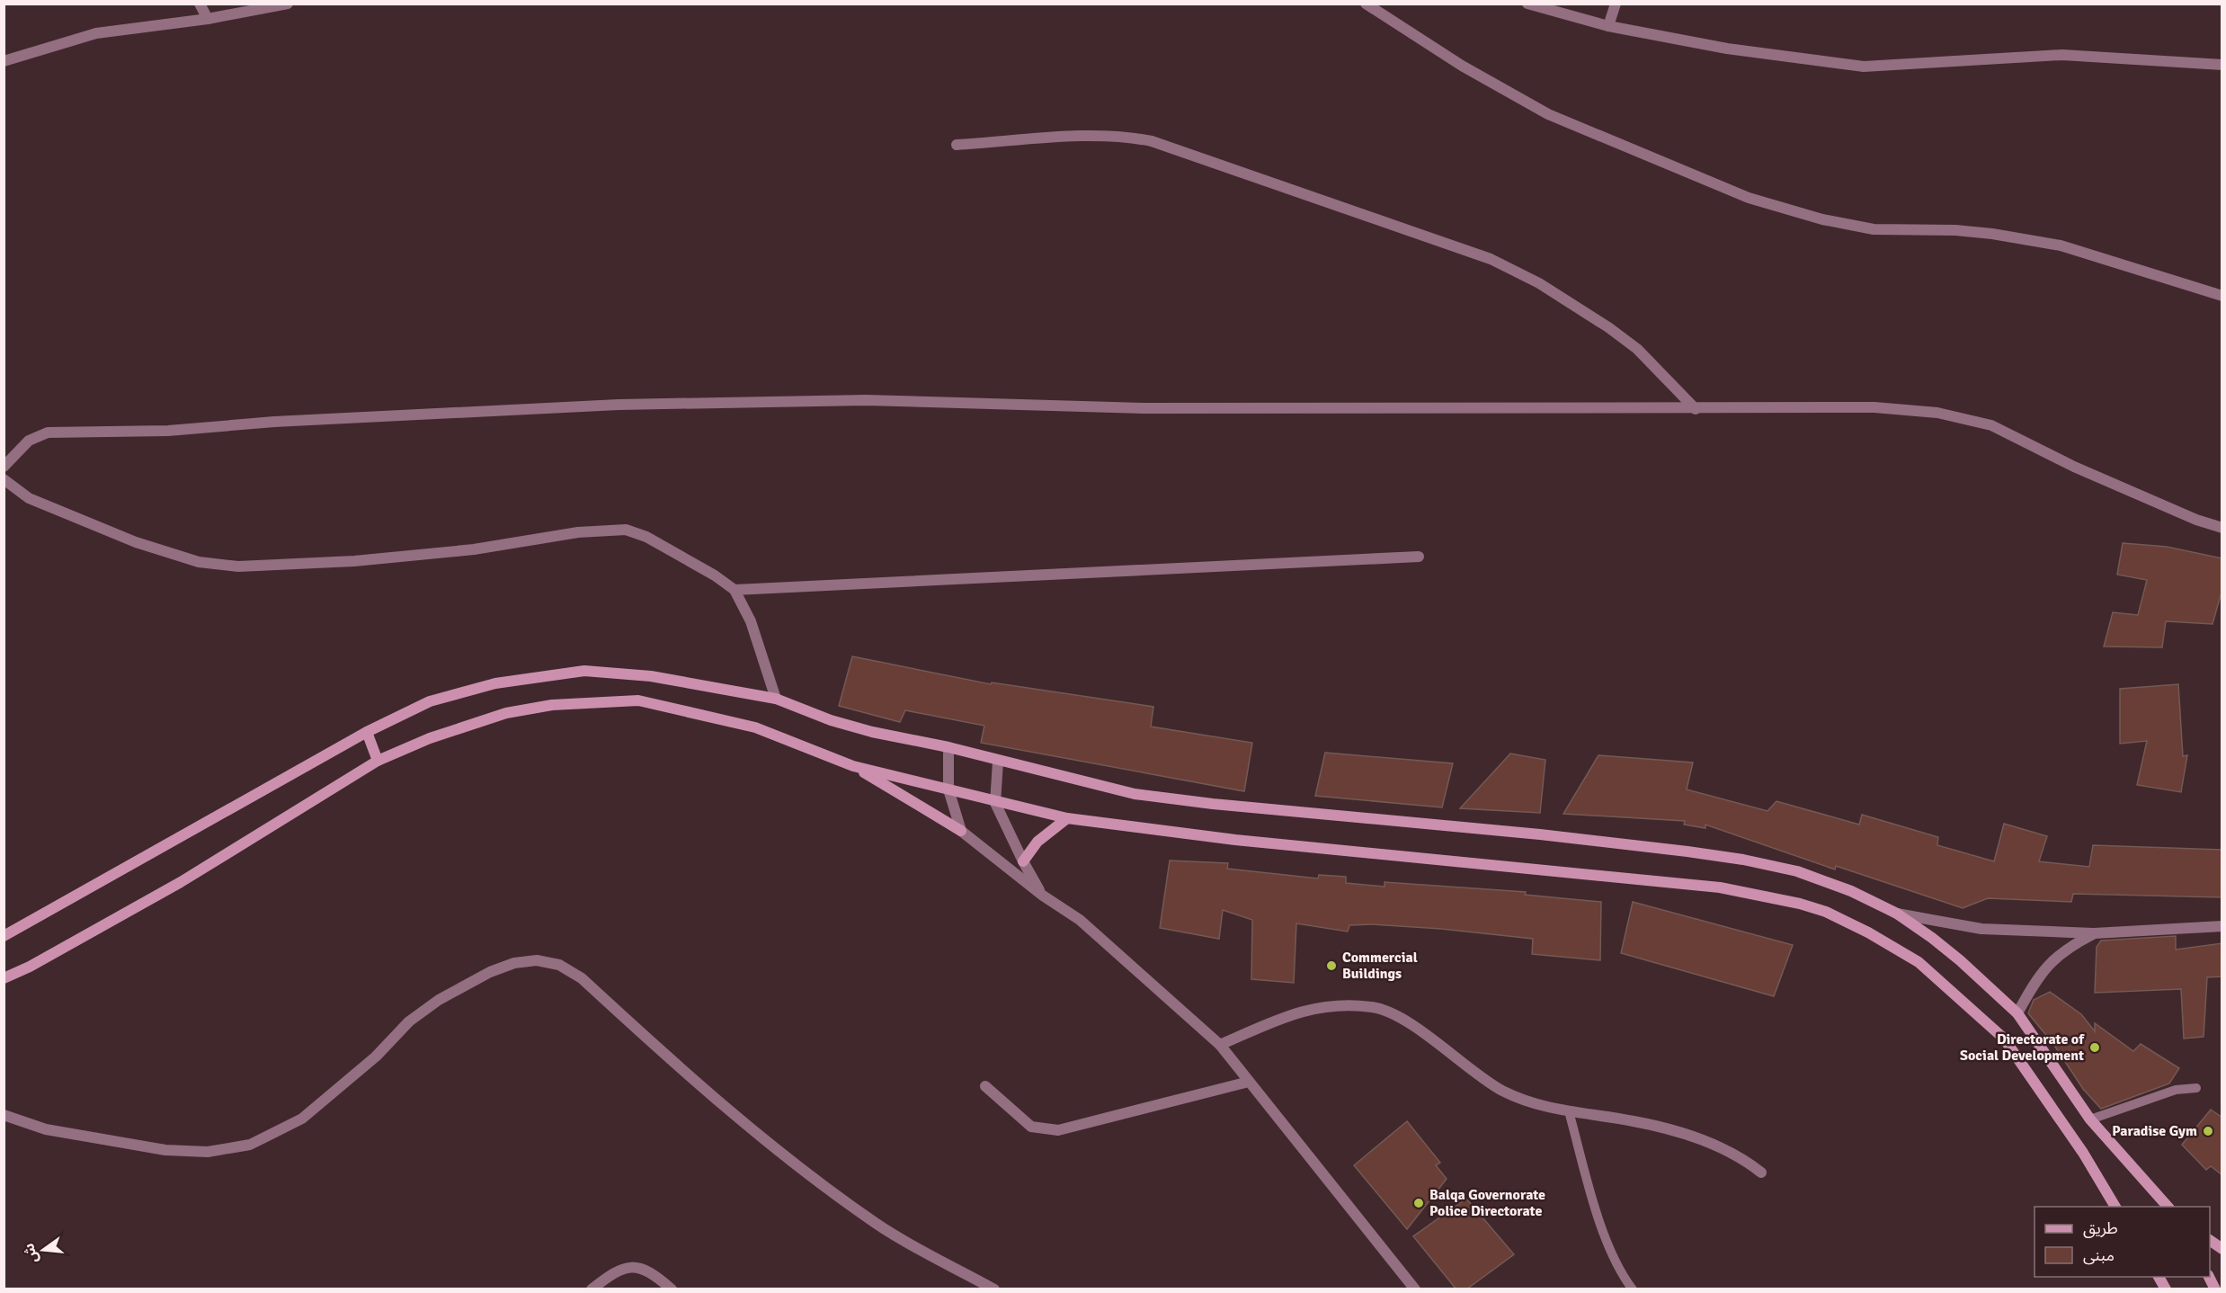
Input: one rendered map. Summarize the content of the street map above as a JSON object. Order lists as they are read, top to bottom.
{
  "places": [
    "Commercial Buildings",
    "Directorate of Social Development",
    "Paradise Gym",
    "Balqa Governorate Police Directorate"
  ],
  "legend": ["طريق", "مبنى"],
  "north": "left"
}
